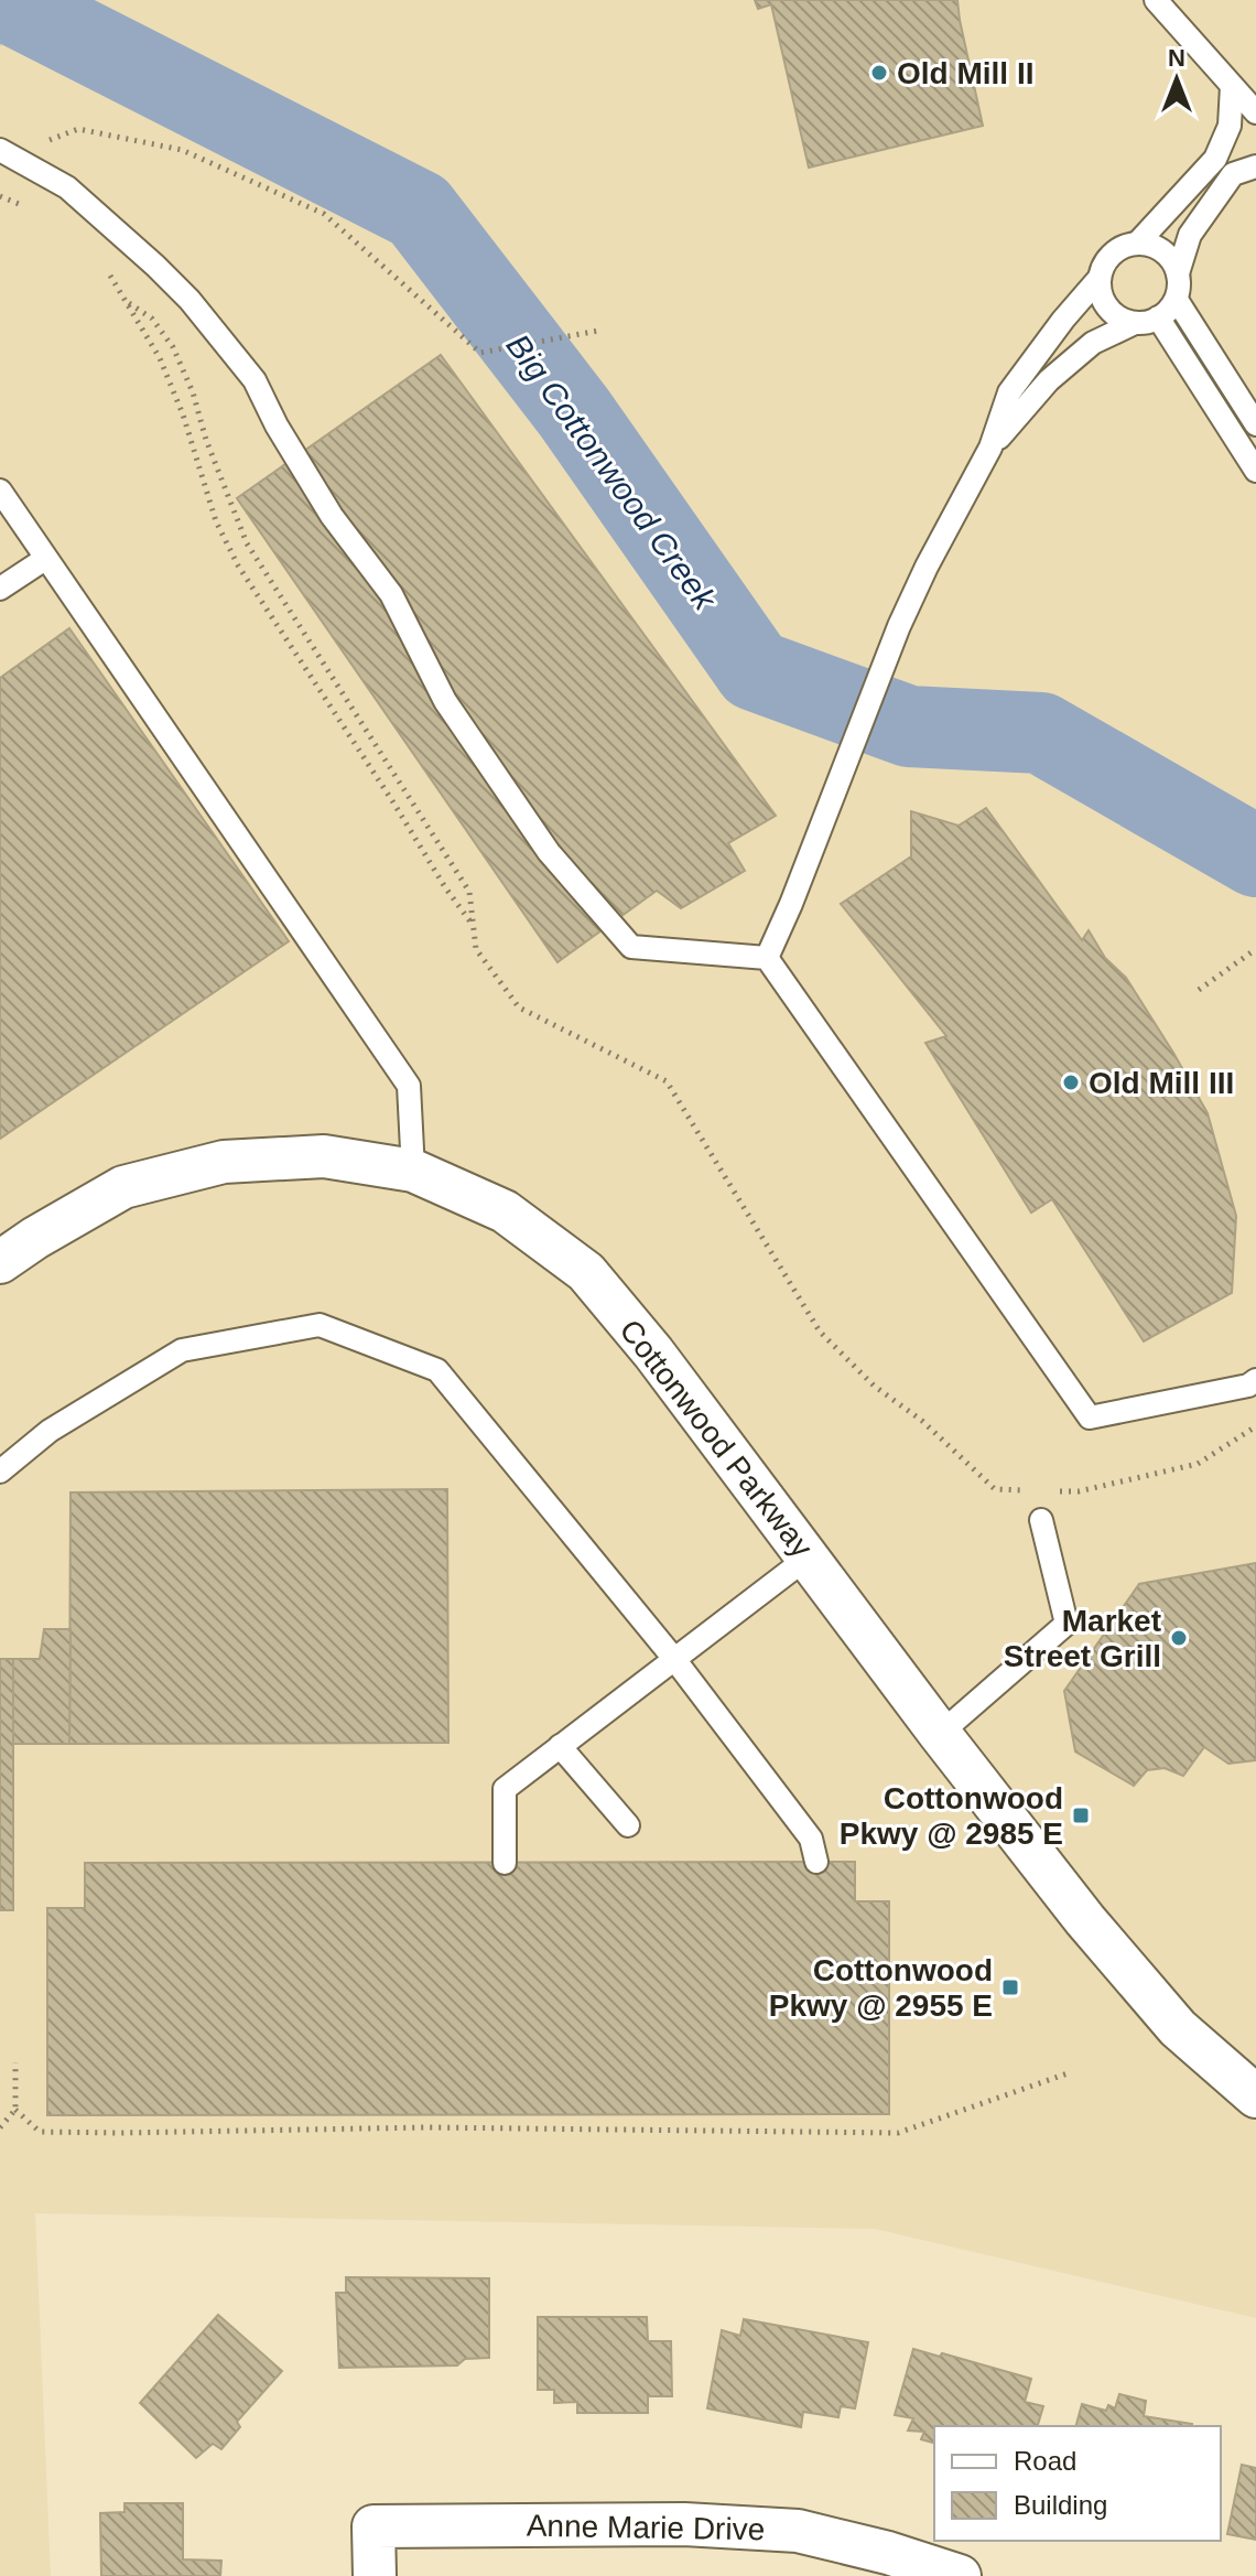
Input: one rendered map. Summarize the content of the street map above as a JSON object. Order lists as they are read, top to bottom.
{
  "streets": {
    "street": ["Cottonwood Parkway", "Anne Marie Drive"]
  },
  "water": ["Big Cottonwood Creek"],
  "places": {
    "other": ["Old Mill II", "Old Mill III", "Market Street Grill"],
    "transit": ["Cottonwood Pkwy @ 2985 E", "Cottonwood Pkwy @ 2955 E"]
  },
  "legend": ["Road", "Building"],
  "north": "top"
}
